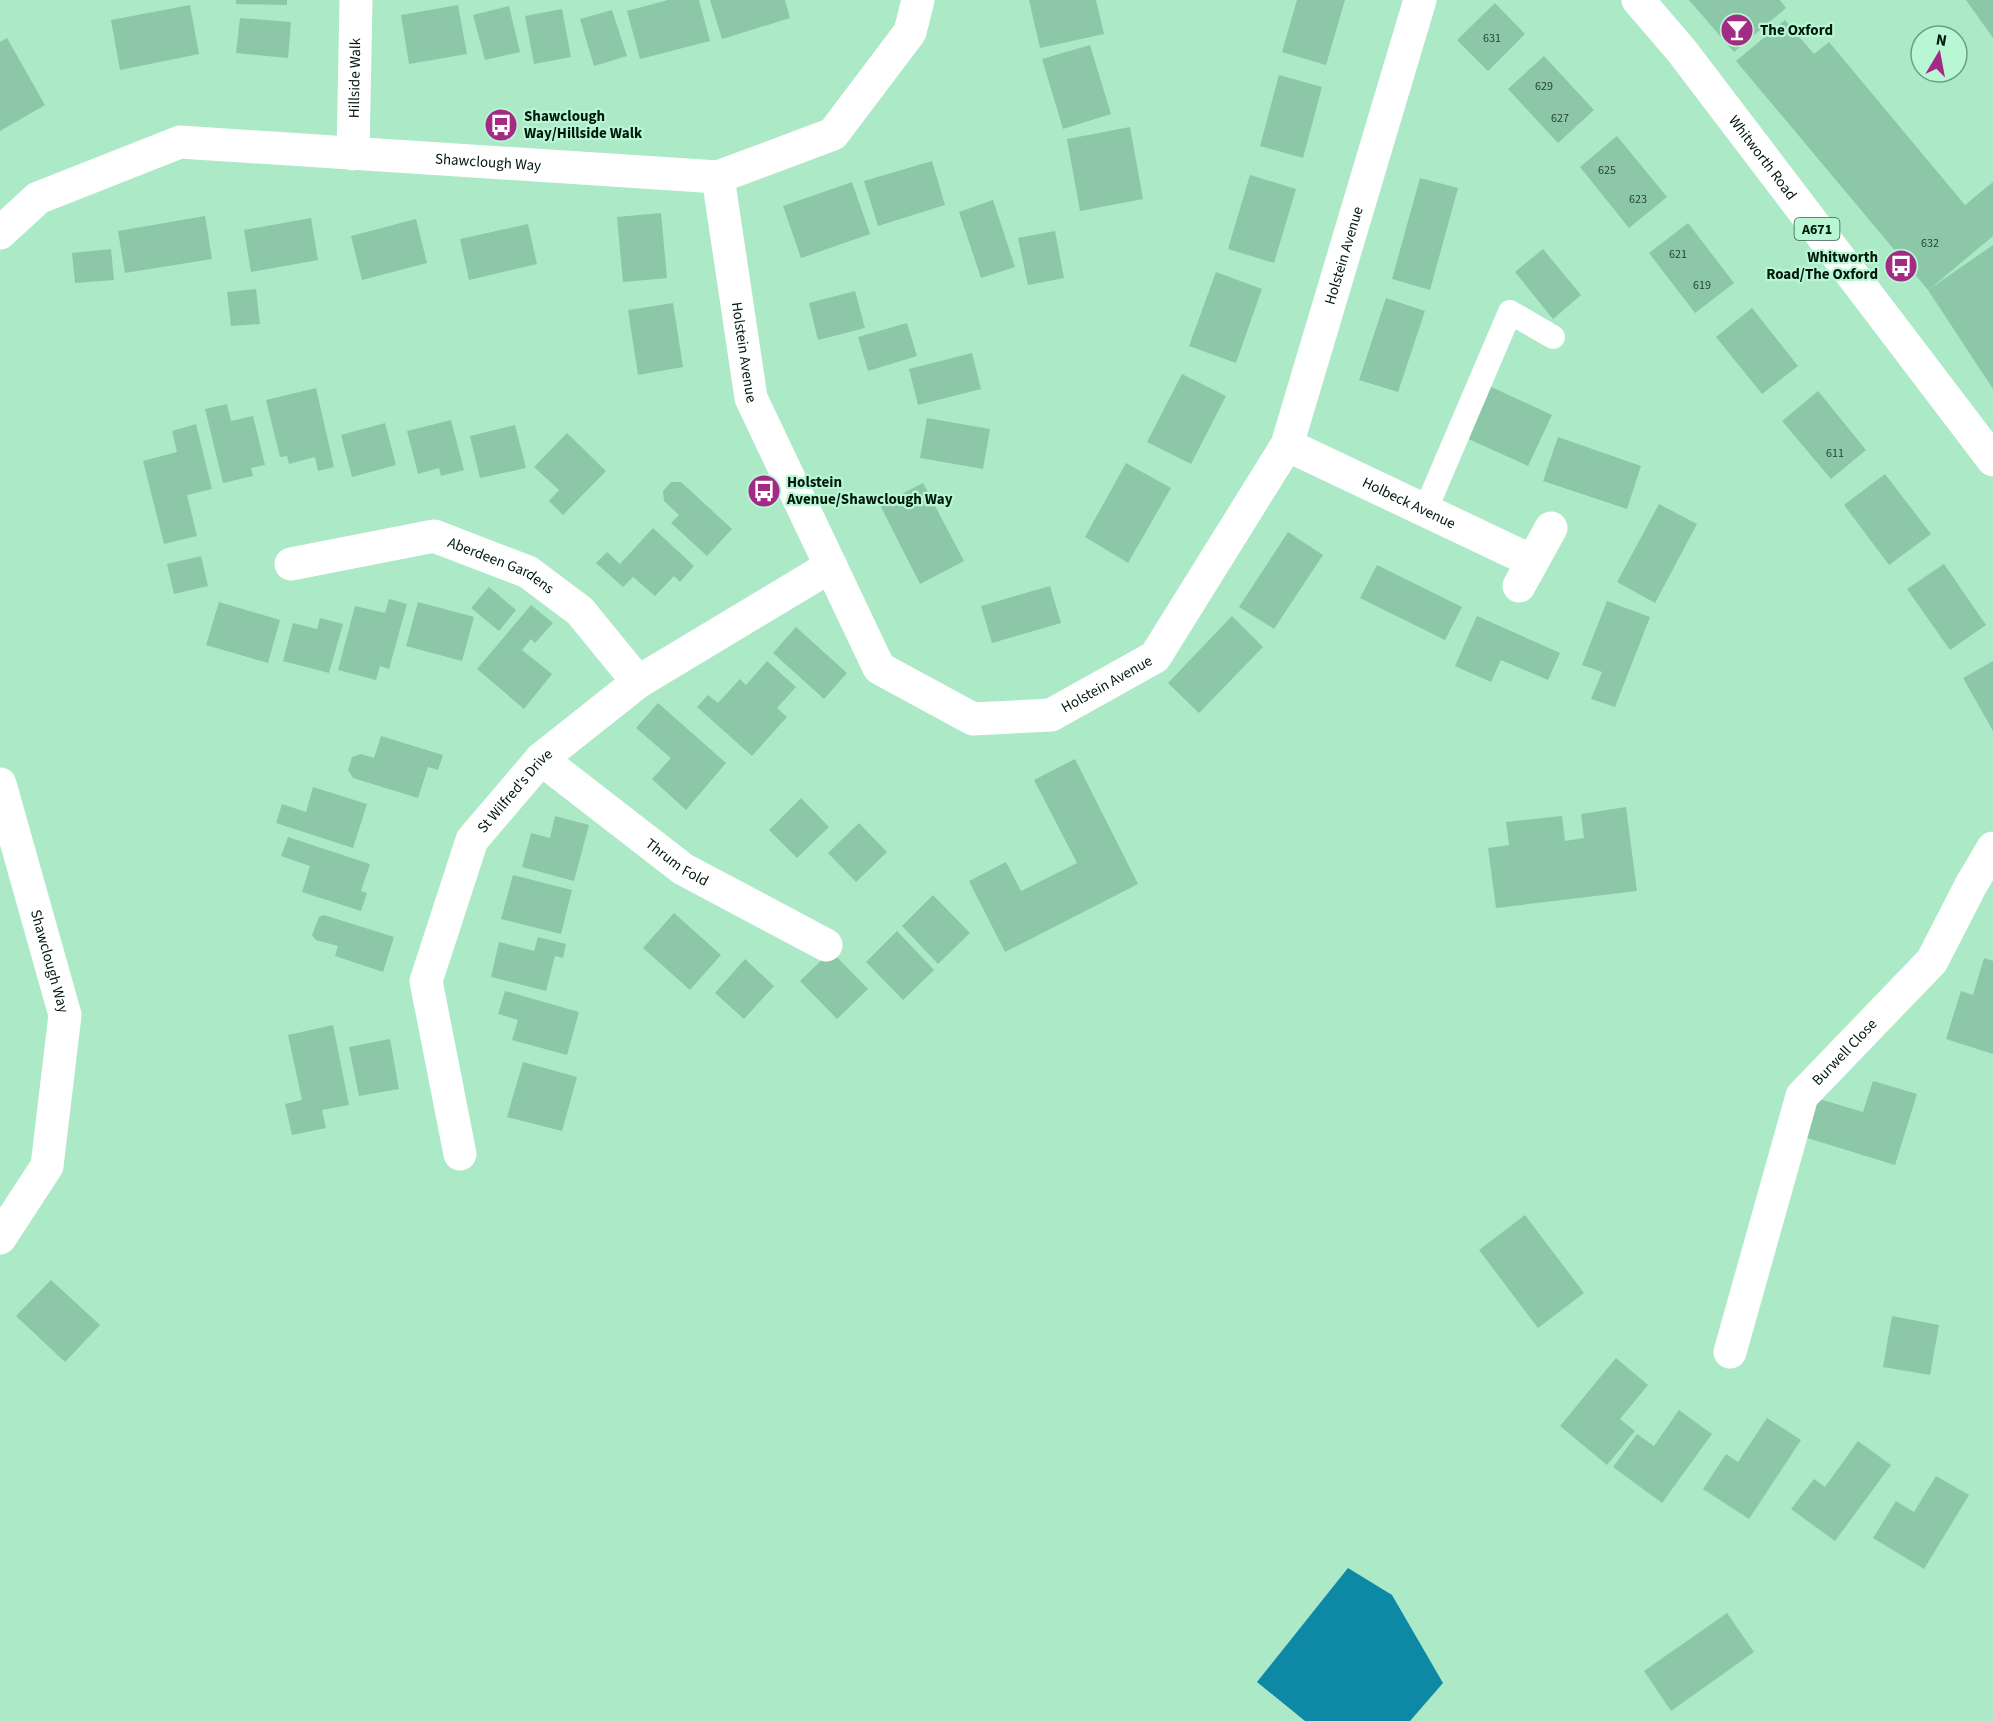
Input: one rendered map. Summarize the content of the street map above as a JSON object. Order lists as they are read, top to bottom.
{
  "streets": {
    "street": [
      "Hillside Walk",
      "Whitworth Road",
      "Shawclough Way",
      "A671",
      "Holstein Avenue",
      "Holbeck Avenue",
      "Aberdeen Gardens",
      "St Wilfred's Drive",
      "Thrum Fold",
      "Burwell Close"
    ]
  },
  "crossings": [
    ["Hillside Walk", "Shawclough Way"],
    ["Shawclough Way", "Holstein Avenue"],
    ["Holstein Avenue", "Holbeck Avenue"],
    ["Holstein Avenue", "St Wilfred's Drive"],
    ["Aberdeen Gardens", "St Wilfred's Drive"],
    ["St Wilfred's Drive", "Thrum Fold"]
  ],
  "places": {
    "bar": ["The Oxford"],
    "bus stop": ["Shawclough Way/Hillside Walk", "Whitworth Road/The Oxford", "Holstein Avenue/Shawclough Way"]
  },
  "house_numbers": [
    "631",
    "629",
    "627",
    "625",
    "623",
    "632",
    "621",
    "619",
    "611"
  ],
  "north": "top"
}
